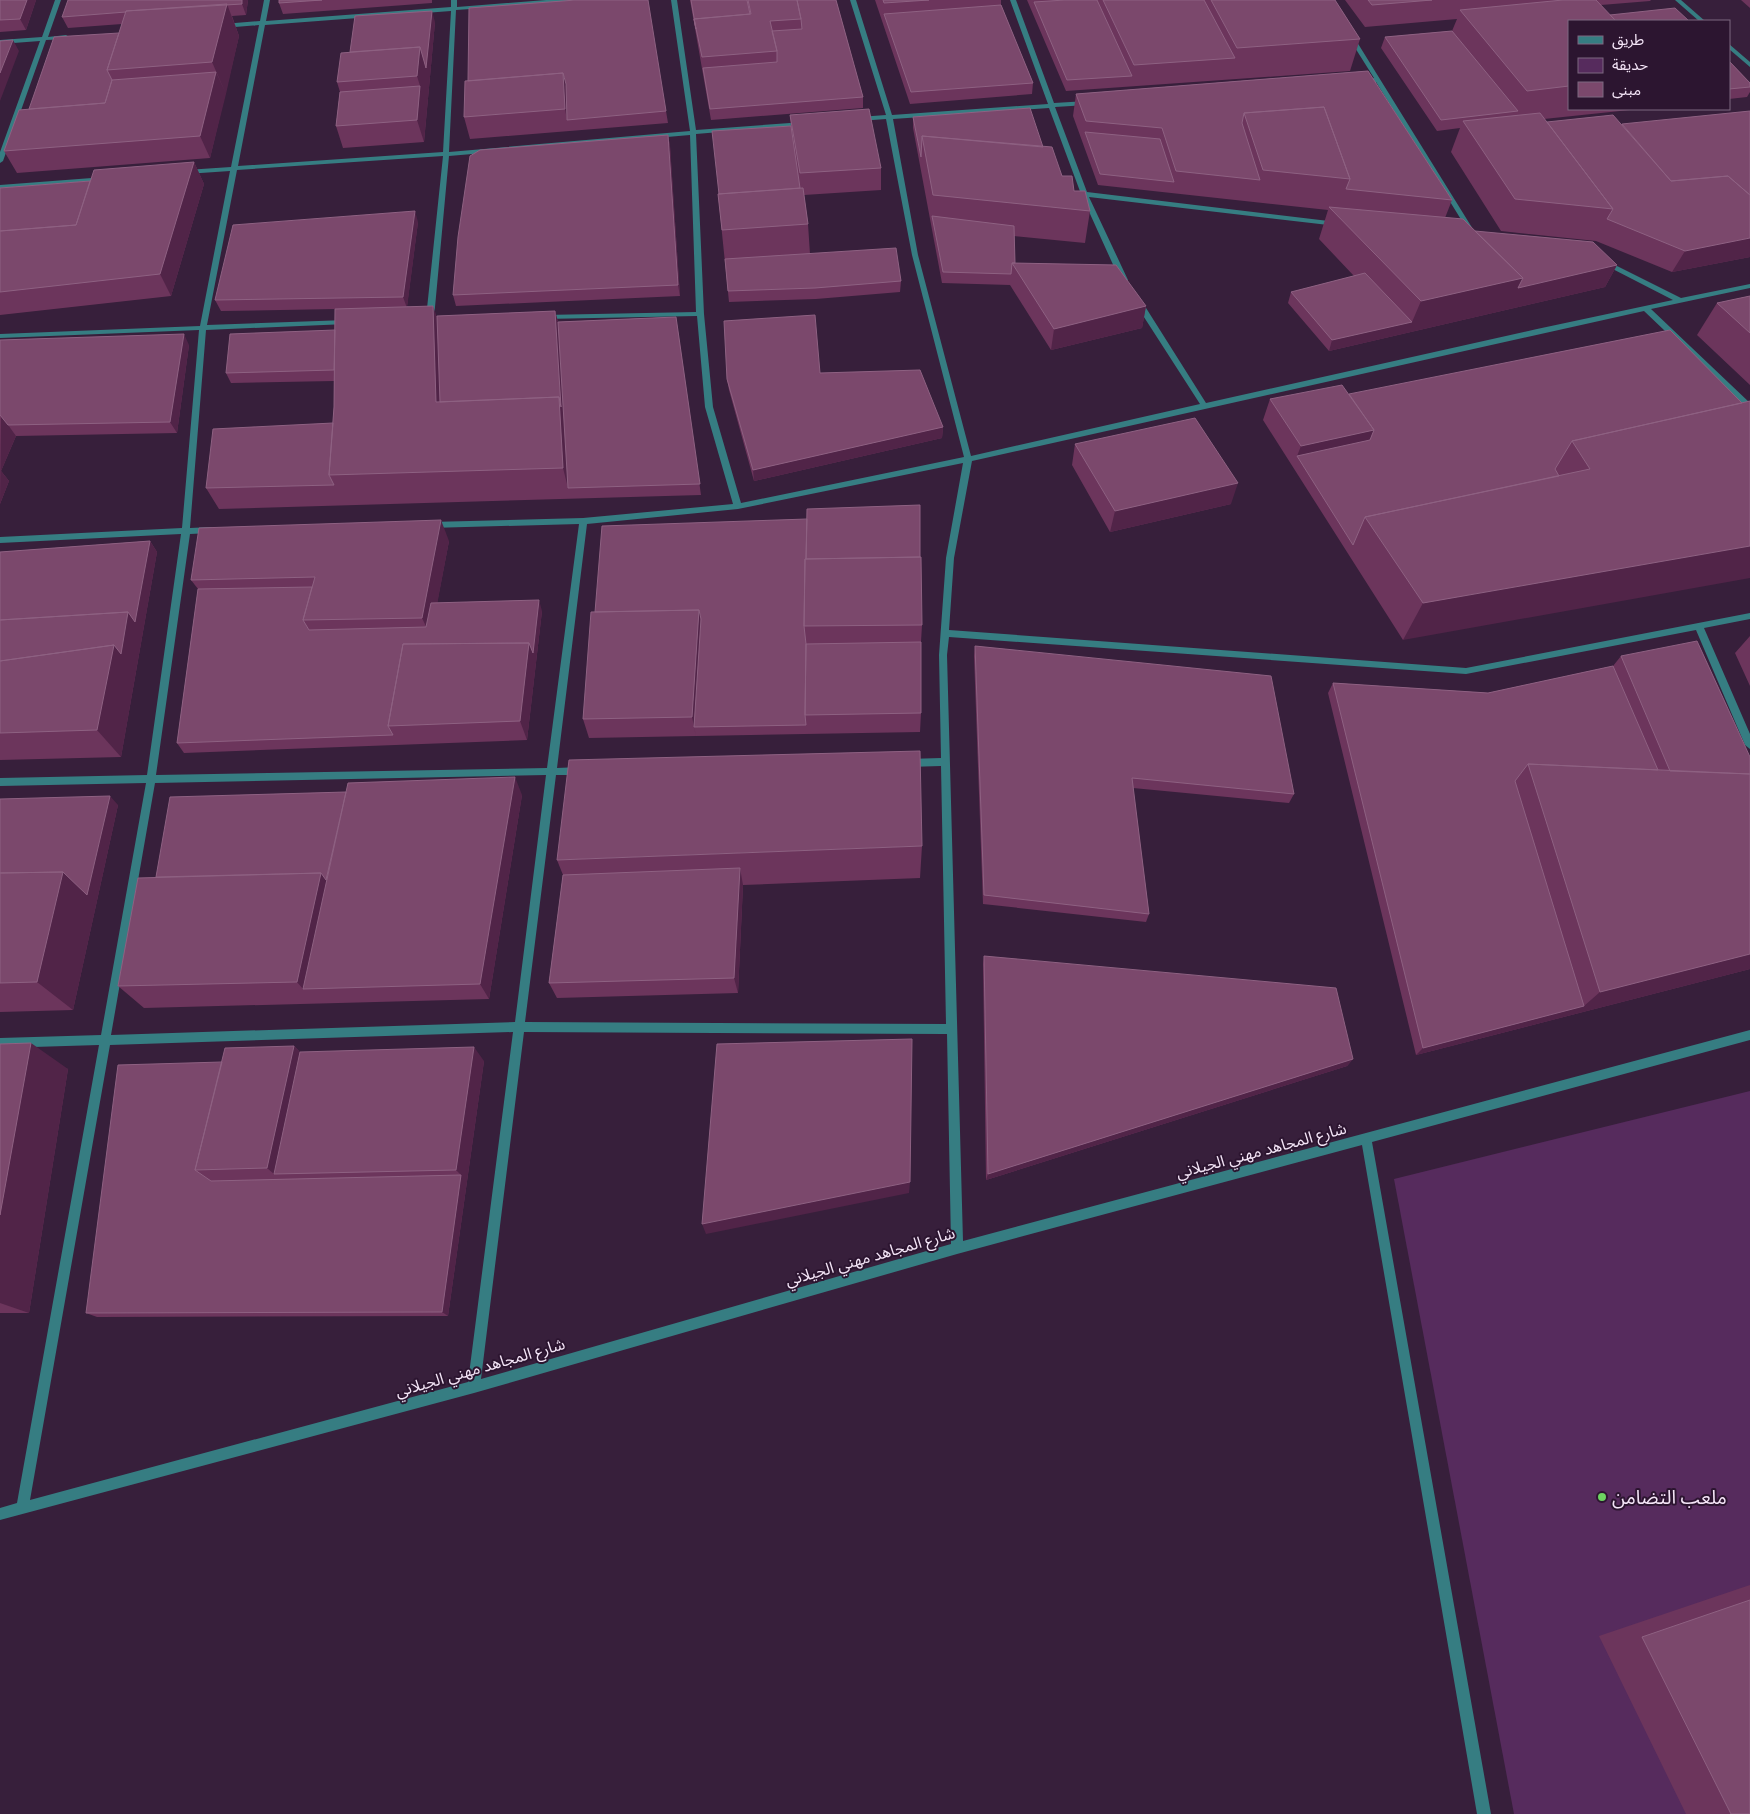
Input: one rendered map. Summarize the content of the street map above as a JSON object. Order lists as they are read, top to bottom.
{
  "streets": {
    "street": ["شارع المجاهد مهني الجيلاني"]
  },
  "places": ["ملعب التضامن"],
  "legend": ["طريق", "حديقة", "مبنى"]
}
